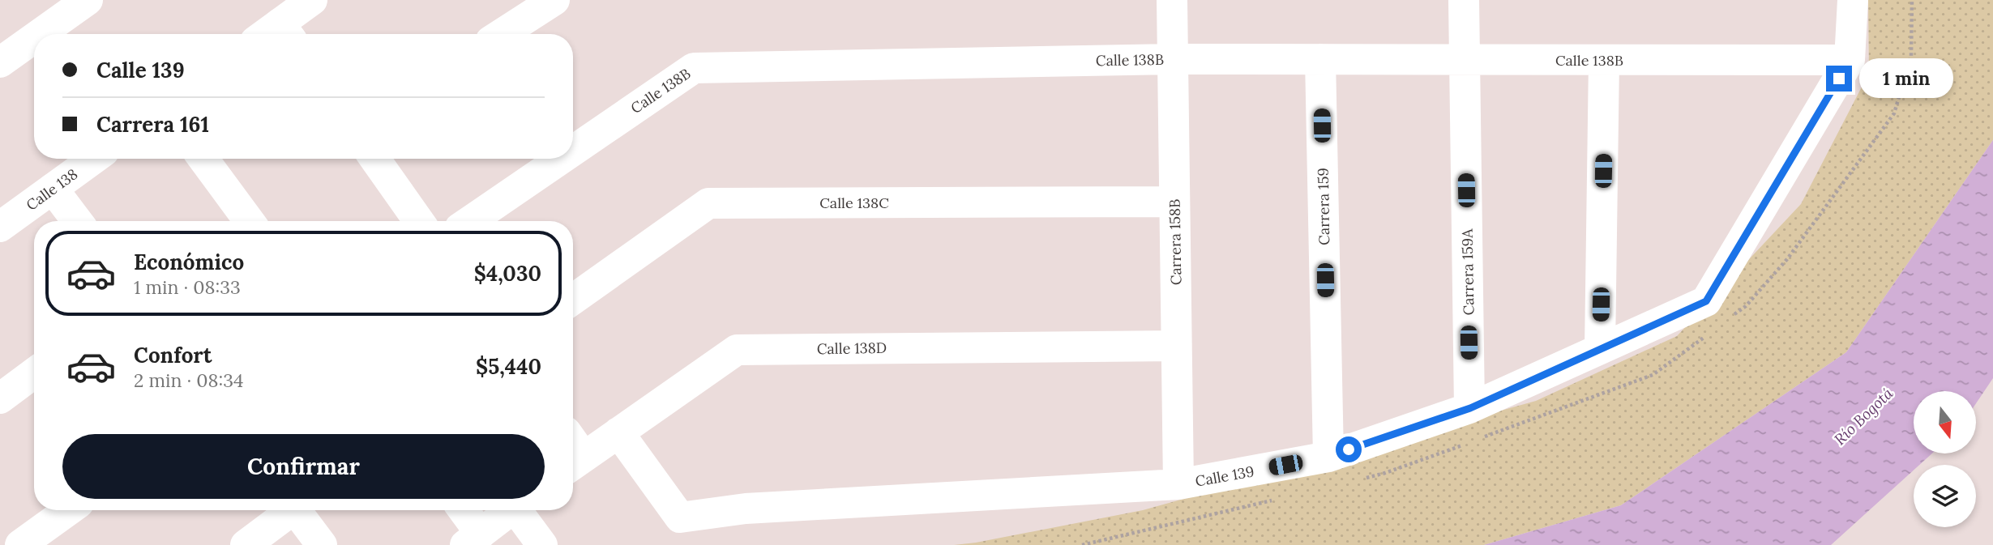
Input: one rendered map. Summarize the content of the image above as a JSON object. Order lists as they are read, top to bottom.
{
  "streets": {
    "street": [
      "Calle 138B",
      "Calle 138",
      "Calle 138C",
      "Carrera 159",
      "Carrera 158B",
      "Carrera 159A",
      "Calle 138D",
      "Calle 139"
    ]
  },
  "crossings": [
    ["Calle 138B", "Carrera 159"],
    ["Calle 138B", "Carrera 158B"],
    ["Calle 138B", "Carrera 159A"],
    ["Calle 138B", "Calle 139"],
    ["Calle 138C", "Carrera 158B"],
    ["Carrera 159", "Calle 139"],
    ["Carrera 158B", "Calle 138D"],
    ["Carrera 158B", "Calle 139"],
    ["Carrera 159A", "Calle 139"],
    ["Calle 138D", "Calle 139"]
  ],
  "water": ["Río Bogotá"],
  "north": "bottom",
  "page": {
    "banner": ["Calle 139", "Carrera 161"],
    "bubble": "1 min",
    "list": [
      {
        "name": "Económico",
        "note": "1 min · 08:33",
        "value": "$4,030"
      },
      {
        "name": "Confort",
        "note": "2 min · 08:34",
        "value": "$5,440"
      }
    ],
    "buttons": "Confirmar"
  }
}
